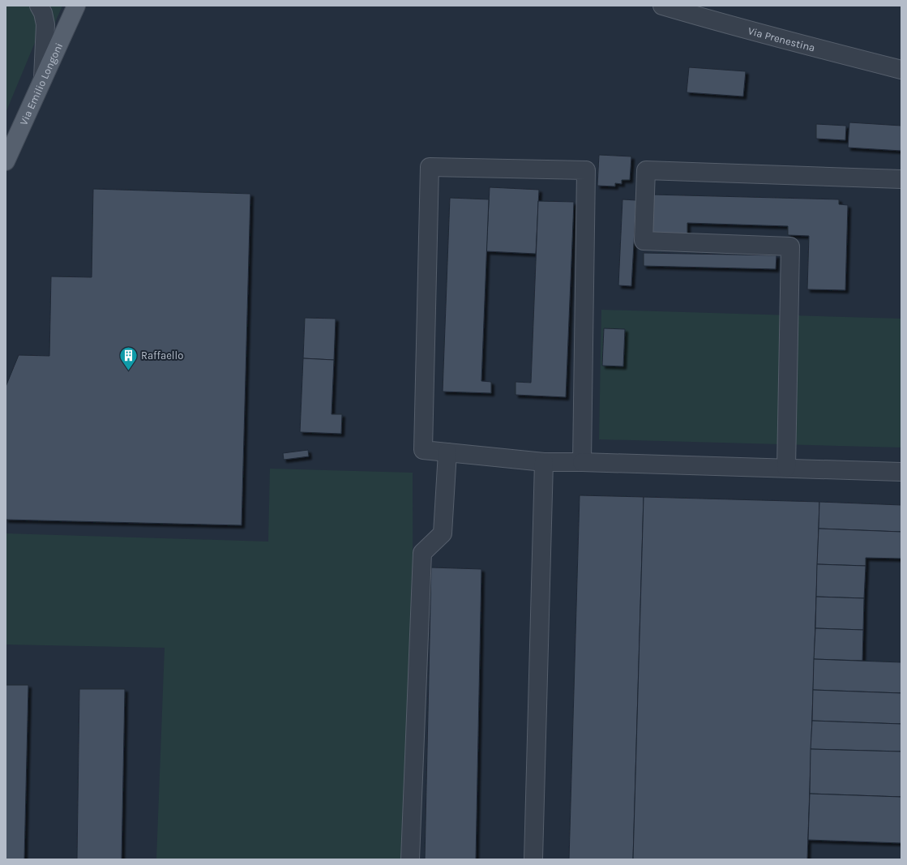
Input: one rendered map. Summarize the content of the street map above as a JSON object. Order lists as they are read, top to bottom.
{
  "streets": {
    "main road": ["Via Emilio Longoni"],
    "street": ["Via Prenestina"]
  },
  "places": {
    "building": ["Raffaello"]
  }
}
